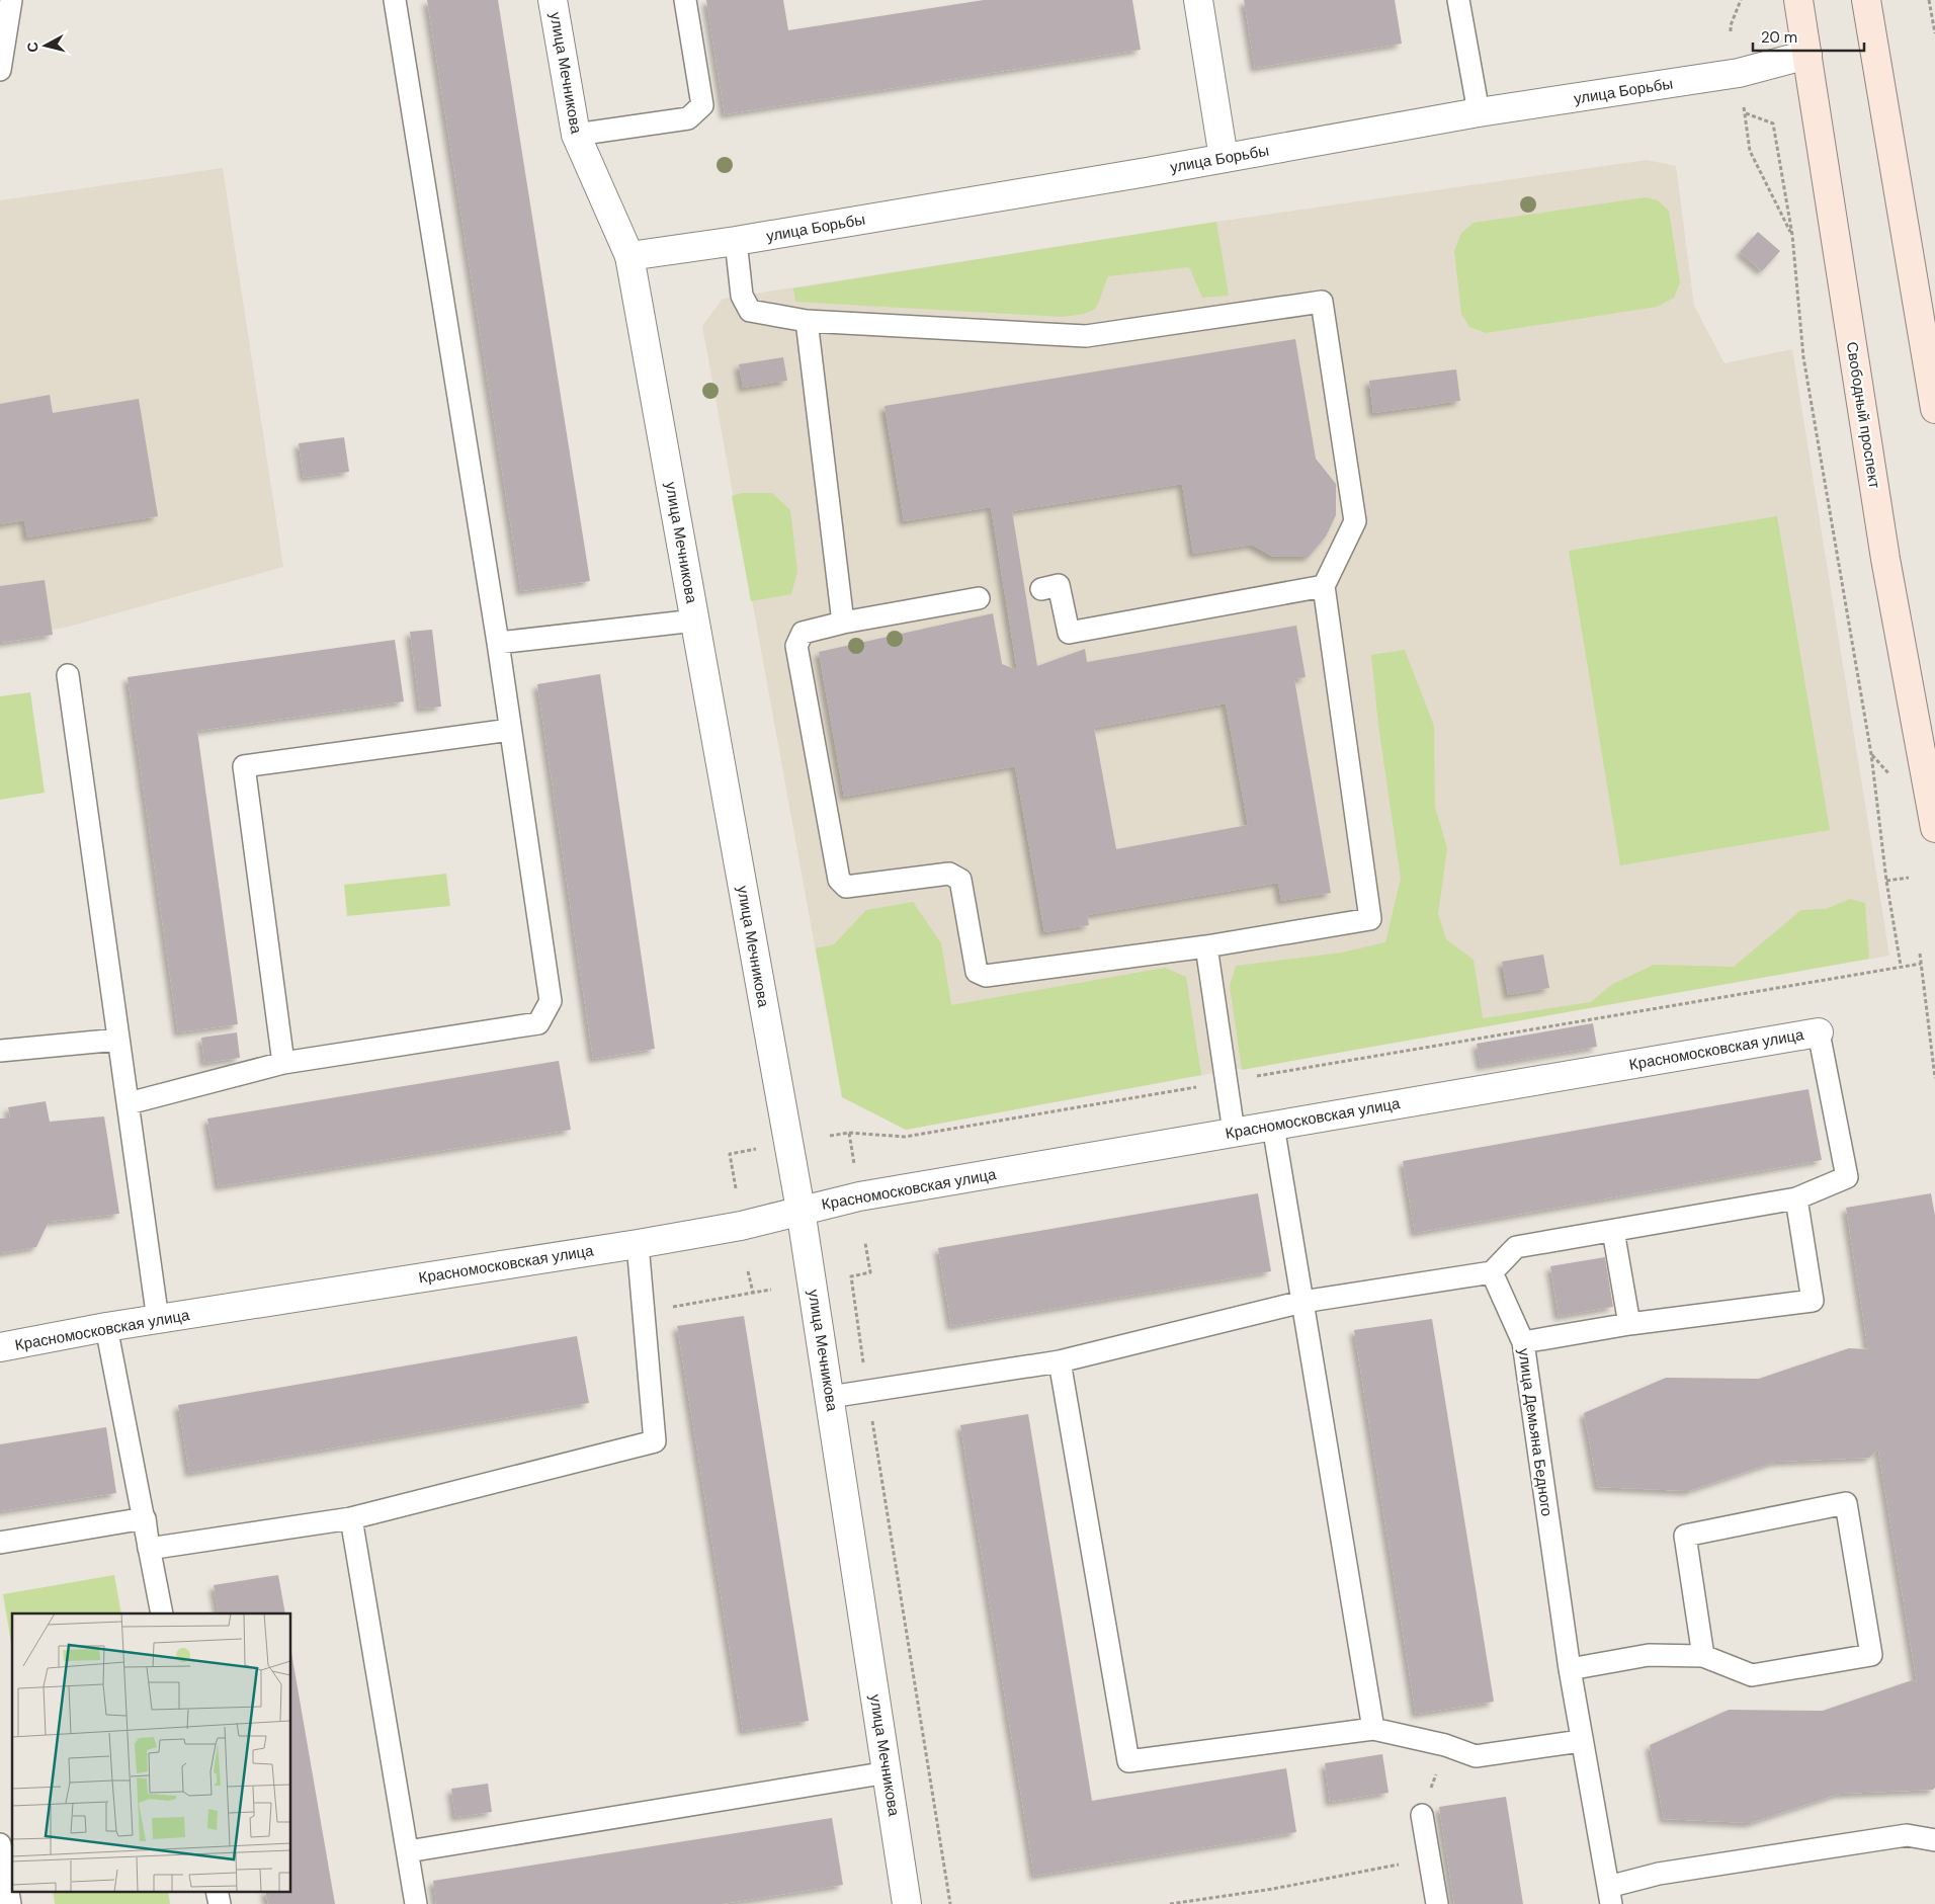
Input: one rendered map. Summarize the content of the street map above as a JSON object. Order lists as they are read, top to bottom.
{
  "streets": {
    "main road": ["Свободный проспект"],
    "street": ["улица Мечникова", "улица Борьбы", "Красномосковская улица"],
    "lane": ["улица Демьяна Бедного"]
  },
  "crossings": [
    ["улица Мечникова", "улица Борьбы"],
    ["улица Мечникова", "Красномосковская улица"],
    ["улица Борьбы", "Свободный проспект"]
  ],
  "scale_bar": "20 m",
  "north": "left"
}
